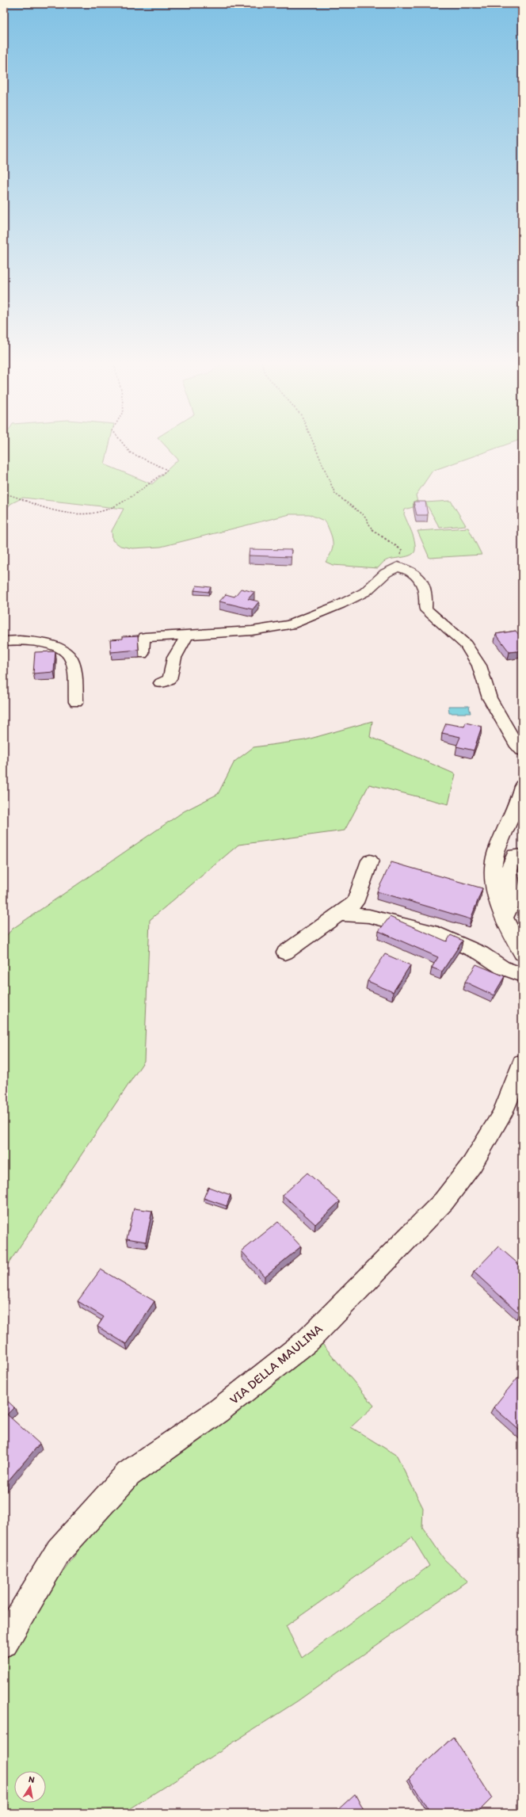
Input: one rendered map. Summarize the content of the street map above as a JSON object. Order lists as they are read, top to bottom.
{
  "streets": {
    "street": ["VIA DELLA MAULINA"]
  },
  "north": "top"
}
